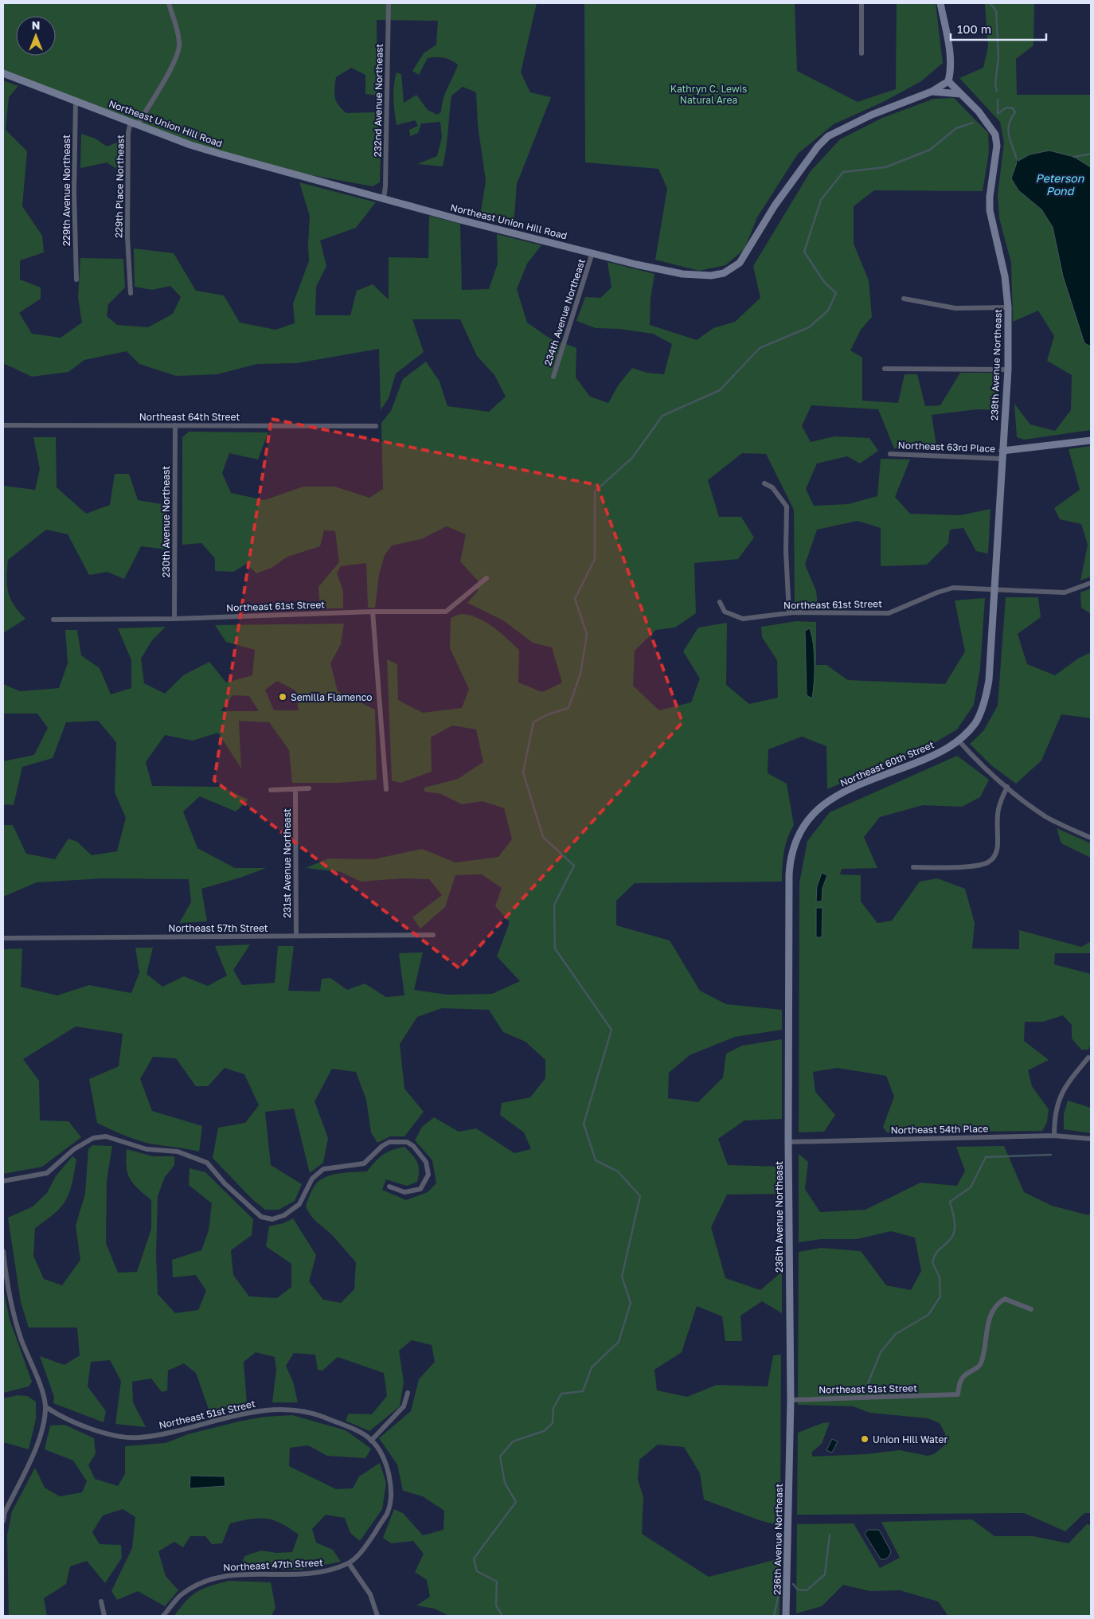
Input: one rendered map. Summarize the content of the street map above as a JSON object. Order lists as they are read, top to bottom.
{
  "streets": {
    "street": [
      "232nd Avenue Northeast",
      "Northeast Union Hill Road",
      "229th Place Northeast",
      "229th Avenue Northeast",
      "234th Avenue Northeast",
      "238th Avenue Northeast",
      "Northeast 64th Street",
      "Northeast 63rd Place",
      "230th Avenue Northeast",
      "Northeast 61st Street",
      "Northeast 60th Street",
      "231st Avenue Northeast",
      "Northeast 57th Street",
      "Northeast 54th Place",
      "236th Avenue Northeast",
      "Northeast 51st Street",
      "Northeast 47th Street"
    ]
  },
  "crossings": [
    ["232nd Avenue Northeast", "Northeast Union Hill Road"],
    ["Northeast Union Hill Road", "229th Place Northeast"],
    ["Northeast Union Hill Road", "229th Avenue Northeast"],
    ["Northeast Union Hill Road", "234th Avenue Northeast"],
    ["Northeast Union Hill Road", "238th Avenue Northeast"],
    ["238th Avenue Northeast", "Northeast 63rd Place"],
    ["238th Avenue Northeast", "Northeast 61st Street"],
    ["238th Avenue Northeast", "Northeast 60th Street"],
    ["Northeast 64th Street", "230th Avenue Northeast"],
    ["230th Avenue Northeast", "Northeast 61st Street"],
    ["Northeast 60th Street", "236th Avenue Northeast"],
    ["231st Avenue Northeast", "Northeast 57th Street"],
    ["Northeast 54th Place", "236th Avenue Northeast"],
    ["236th Avenue Northeast", "Northeast 51st Street"]
  ],
  "water": ["Peterson Pond"],
  "parks": ["Kathryn C. Lewis Natural Area"],
  "places": ["Semilla Flamenco", "Union Hill Water"],
  "scale_bar": "100 m",
  "north": "top"
}
